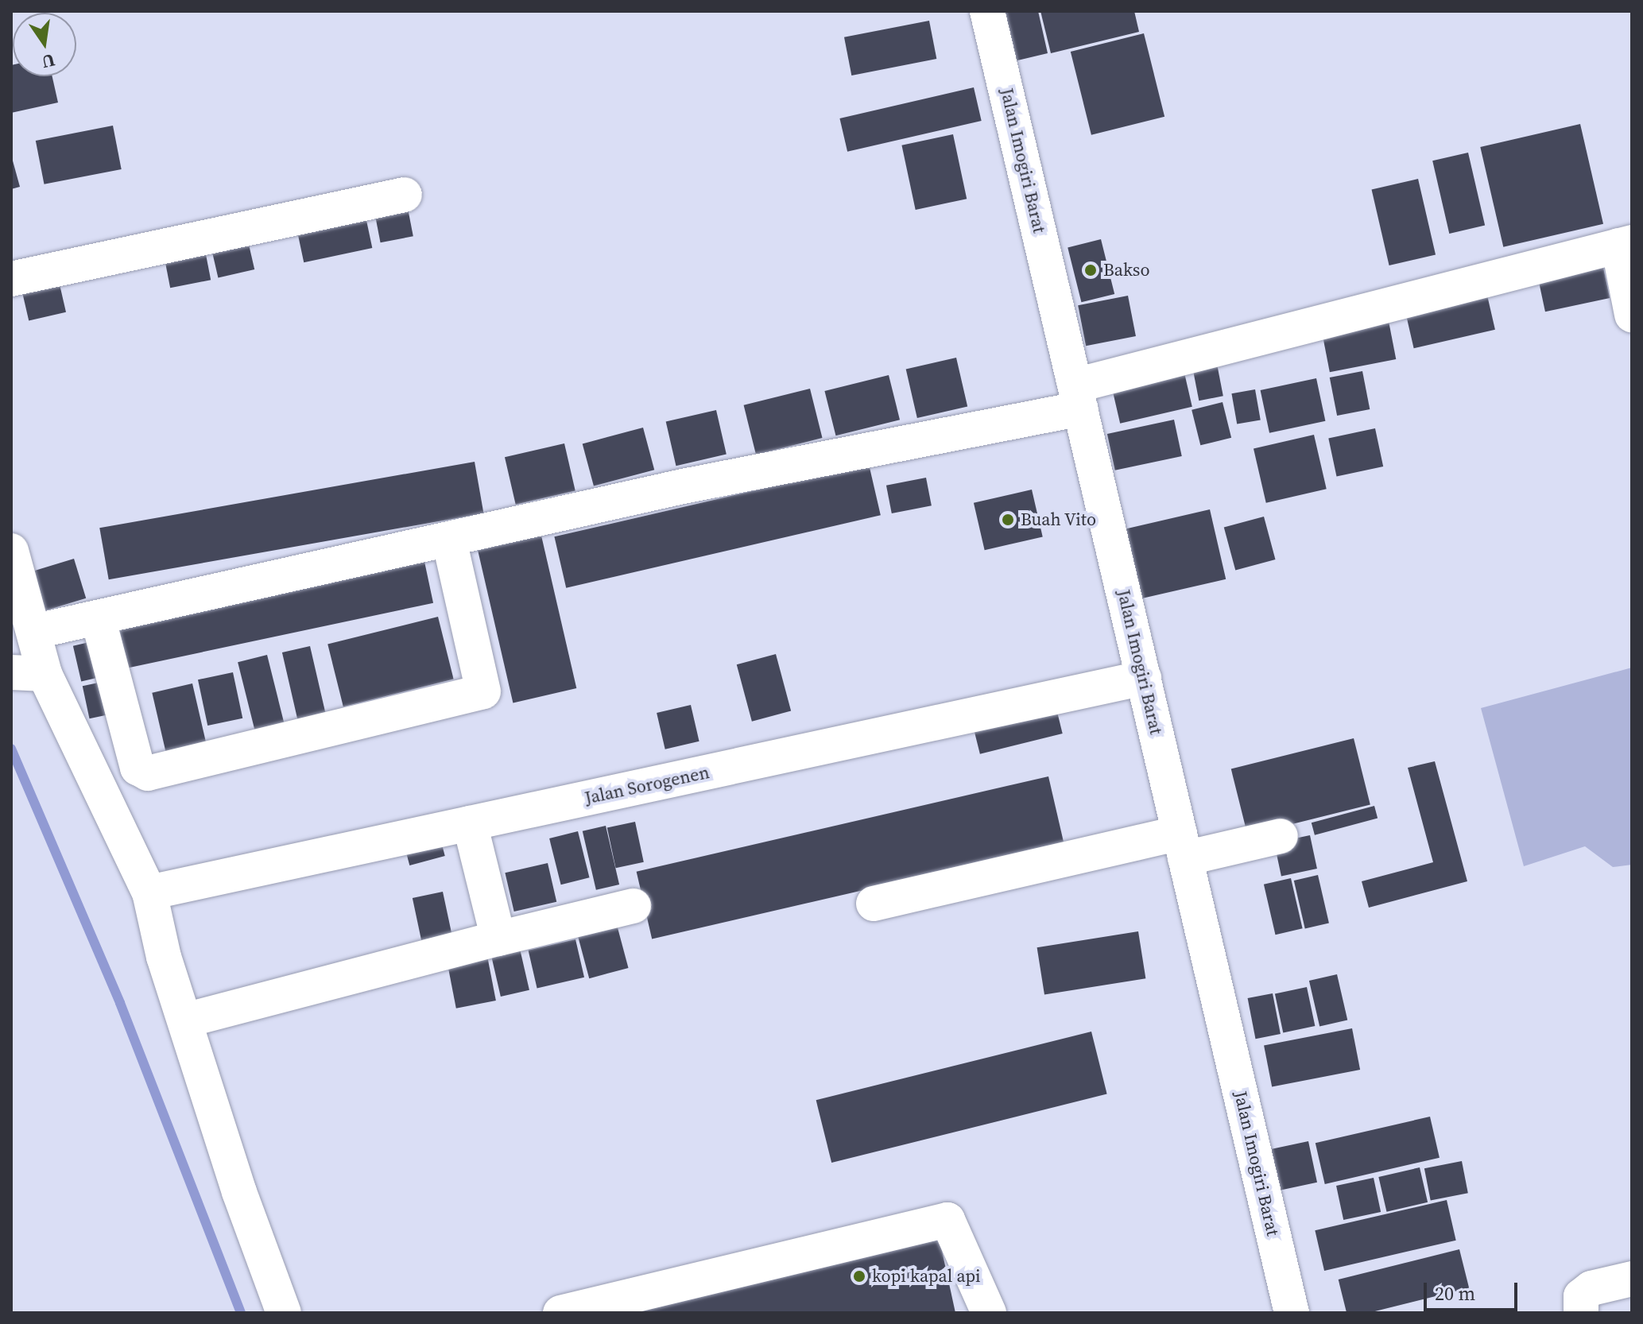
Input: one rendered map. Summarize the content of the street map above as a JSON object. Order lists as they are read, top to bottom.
{
  "streets": {
    "street": ["Jalan Imogiri Barat", "Jalan Sorogenen"]
  },
  "crossings": [
    ["Jalan Imogiri Barat", "Jalan Sorogenen"]
  ],
  "places": ["Bakso", "Buah Vito", "kopi kapal api"],
  "scale_bar": "20 m",
  "north": "bottom"
}
